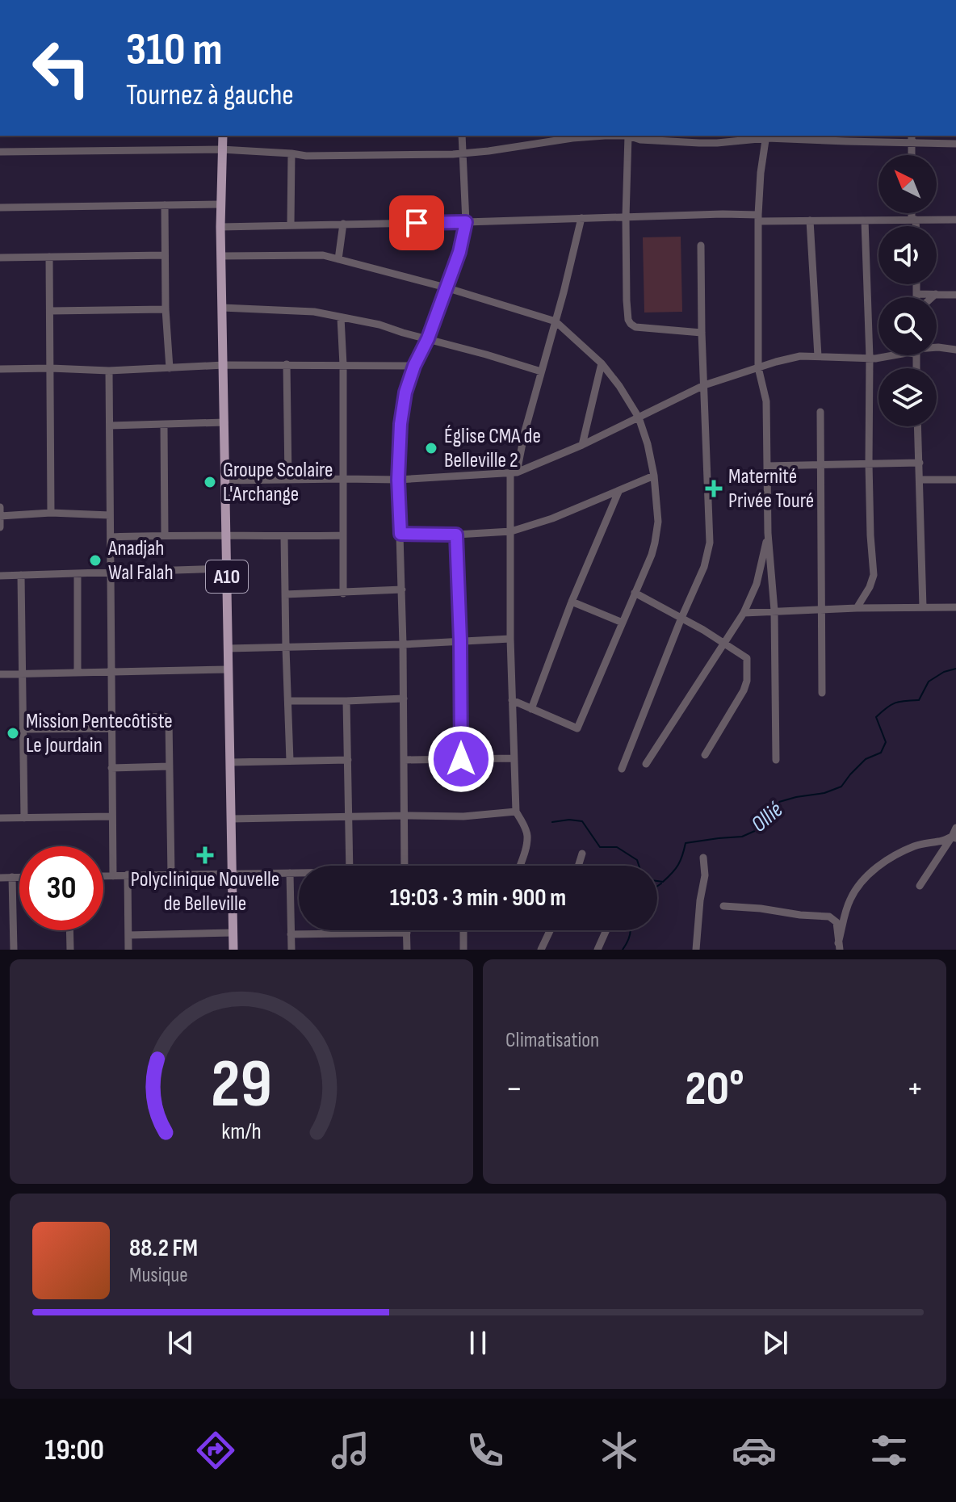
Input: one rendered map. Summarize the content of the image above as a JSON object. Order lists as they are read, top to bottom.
{
  "streets": {
    "main road": ["A10"]
  },
  "water": ["Ollié"],
  "places": {
    "other": [
      "Église CMA de Belleville 2",
      "Groupe Scolaire L'Archange",
      "Anadjah Wal Falah",
      "Mission Pentecôtiste Le Jourdain"
    ],
    "health": ["Maternité Privée Touré", "Polyclinique Nouvelle de Belleville"]
  },
  "north": "top left",
  "page": {
    "turn": ["310 m", "Tournez à gauche"],
    "limit": "30",
    "trip": "19:03 · 3 min · 900 m",
    "tile": "Climatisation",
    "heat": ["−", "20°", "+"],
    "song": ["88.2 FM", "Musique"],
    "tabs": "19:00",
    "gauge": ["29", "km/h"]
  }
}
